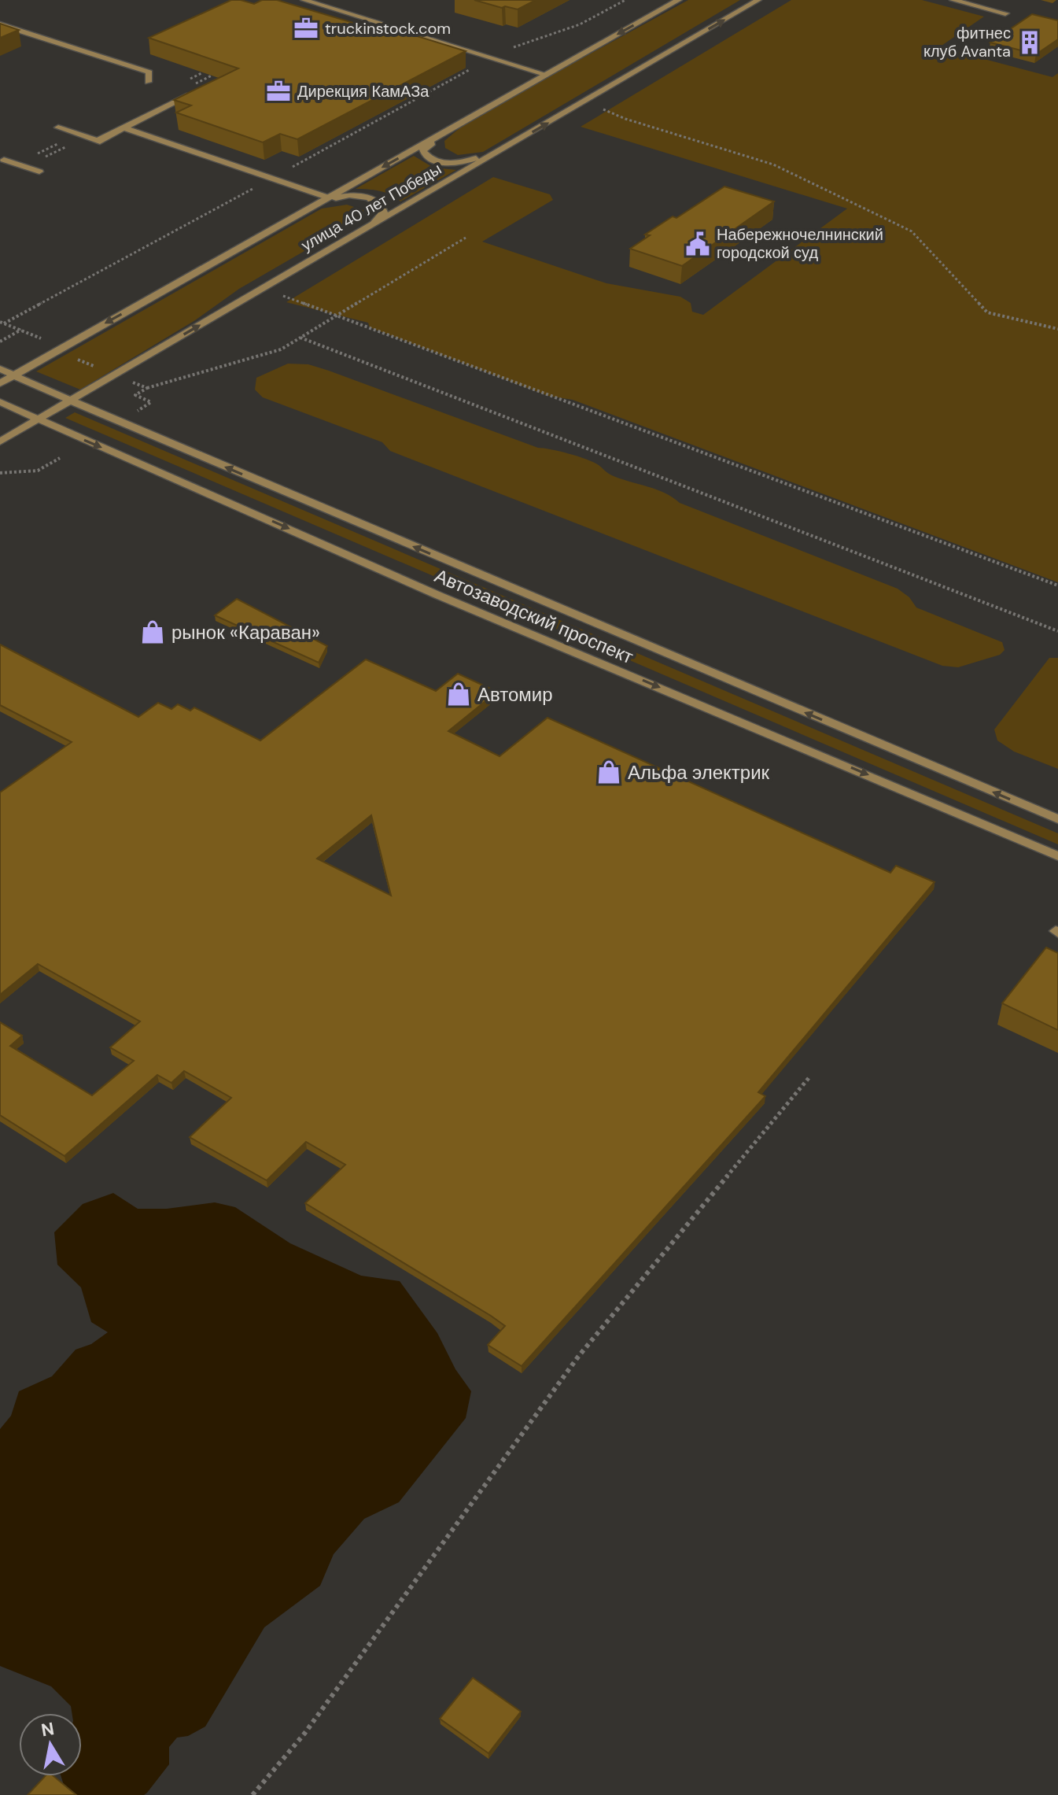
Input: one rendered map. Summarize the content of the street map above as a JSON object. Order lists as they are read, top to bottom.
{
  "streets": {
    "street": ["улица 40 лет Победы", "Автозаводский проспект"]
  },
  "crossings": [
    ["улица 40 лет Победы", "Автозаводский проспект"]
  ],
  "places": {
    "office": ["truckinstock.com", "Дирекция КамАЗа"],
    "building": ["фитнес клуб Avanta"],
    "public building": ["Набережночелнинский городской суд"],
    "shop": ["рынок «Караван»", "Автомир", "Альфа электрик"]
  },
  "north": "top"
}
